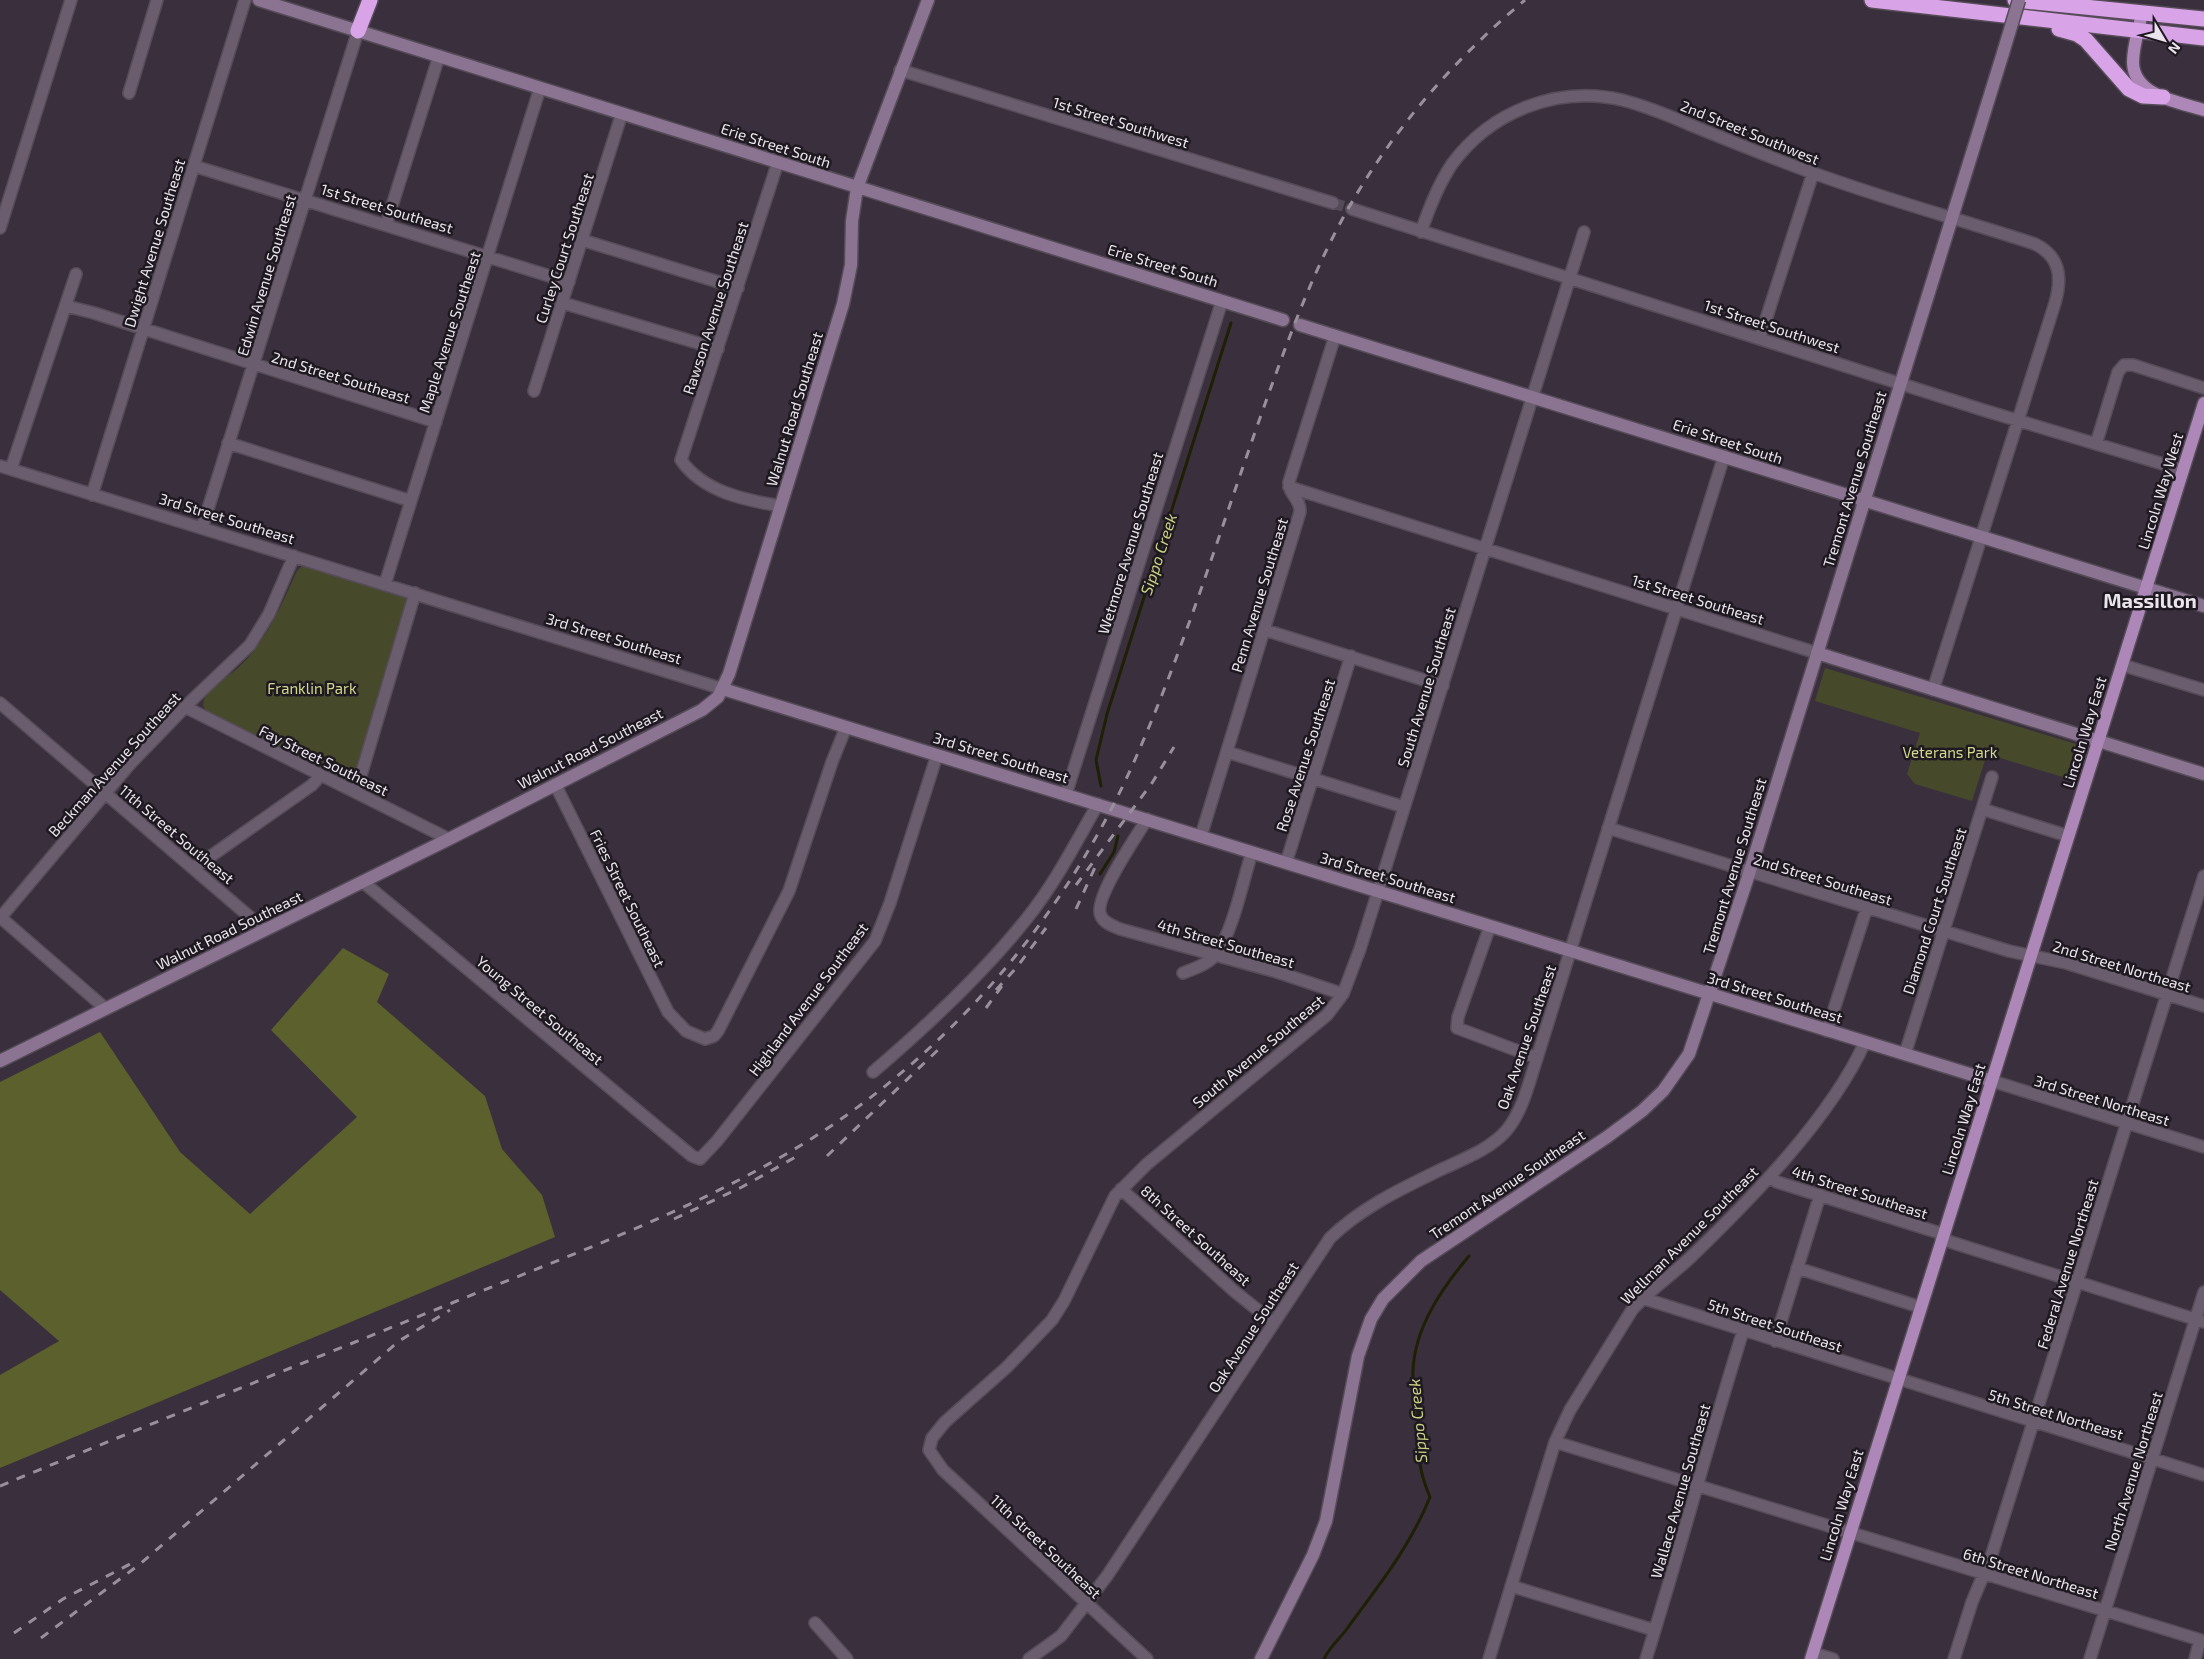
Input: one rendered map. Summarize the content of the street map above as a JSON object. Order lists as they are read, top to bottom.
{
  "streets": {
    "main road": [
      "Erie Street South",
      "1st Street Southeast",
      "Walnut Road Southeast",
      "Tremont Avenue Southeast",
      "Lincoln Way West",
      "3rd Street Southeast",
      "Lincoln Way East"
    ],
    "street": [
      "1st Street Southwest",
      "2nd Street Southwest",
      "Dwight Avenue Southeast",
      "Curley Court Southeast",
      "Edwin Avenue Southeast",
      "Rawson Avenue Southeast",
      "Maple Avenue Southeast",
      "2nd Street Southeast",
      "Wetmore Avenue Southeast",
      "Penn Avenue Southeast",
      "South Avenue Southeast",
      "Rose Avenue Southeast",
      "Fay Street Southeast",
      "Beckman Avenue Southeast",
      "11th Street Southeast",
      "Fries Street Southeast",
      "Diamond Court Southeast",
      "4th Street Southeast",
      "2nd Street Northeast",
      "Highland Avenue Southeast",
      "Young Street Southeast",
      "Oak Avenue Southeast",
      "3rd Street Northeast",
      "8th Street Southeast",
      "Wellman Avenue Southeast",
      "Federal Avenue Northeast",
      "5th Street Southeast",
      "5th Street Northeast",
      "North Avenue Northeast",
      "Wallace Avenue Southeast",
      "6th Street Northeast"
    ]
  },
  "crossings": [
    ["1st Street Southwest", "2nd Street Southwest"],
    ["1st Street Southwest", "Walnut Road Southeast"],
    ["1st Street Southwest", "Tremont Avenue Southeast"],
    ["1st Street Southwest", "Lincoln Way West"],
    ["1st Street Southwest", "South Avenue Southeast"],
    ["2nd Street Southwest", "Erie Street South"],
    ["2nd Street Southwest", "1st Street Southeast"],
    ["2nd Street Southwest", "Tremont Avenue Southeast"],
    ["Erie Street South", "Curley Court Southeast"],
    ["Erie Street South", "Edwin Avenue Southeast"],
    ["Erie Street South", "Rawson Avenue Southeast"],
    ["Erie Street South", "Maple Avenue Southeast"],
    ["Erie Street South", "Walnut Road Southeast"],
    ["Erie Street South", "Tremont Avenue Southeast"],
    ["Erie Street South", "Lincoln Way West"],
    ["Erie Street South", "Wetmore Avenue Southeast"],
    ["Erie Street South", "South Avenue Southeast"],
    ["Erie Street South", "Lincoln Way East"],
    ["Erie Street South", "Oak Avenue Southeast"],
    ["1st Street Southeast", "Dwight Avenue Southeast"],
    ["1st Street Southeast", "Curley Court Southeast"],
    ["1st Street Southeast", "Edwin Avenue Southeast"],
    ["1st Street Southeast", "Maple Avenue Southeast"],
    ["1st Street Southeast", "Tremont Avenue Southeast"],
    ["1st Street Southeast", "Penn Avenue Southeast"],
    ["1st Street Southeast", "South Avenue Southeast"],
    ["1st Street Southeast", "Lincoln Way East"],
    ["1st Street Southeast", "Oak Avenue Southeast"],
    ["Dwight Avenue Southeast", "2nd Street Southeast"],
    ["Dwight Avenue Southeast", "3rd Street Southeast"],
    ["Edwin Avenue Southeast", "2nd Street Southeast"],
    ["Edwin Avenue Southeast", "3rd Street Southeast"],
    ["Rawson Avenue Southeast", "Walnut Road Southeast"],
    ["Maple Avenue Southeast", "2nd Street Southeast"],
    ["Maple Avenue Southeast", "3rd Street Southeast"],
    ["2nd Street Southeast", "Tremont Avenue Southeast"],
    ["2nd Street Southeast", "Lincoln Way East"],
    ["2nd Street Southeast", "Diamond Court Southeast"],
    ["2nd Street Southeast", "2nd Street Northeast"],
    ["2nd Street Southeast", "Oak Avenue Southeast"],
    ["Walnut Road Southeast", "3rd Street Southeast"],
    ["Walnut Road Southeast", "Fay Street Southeast"],
    ["Walnut Road Southeast", "11th Street Southeast"],
    ["Walnut Road Southeast", "Fries Street Southeast"],
    ["Walnut Road Southeast", "Young Street Southeast"],
    ["Tremont Avenue Southeast", "3rd Street Southeast"],
    ["Lincoln Way West", "Lincoln Way East"],
    ["3rd Street Southeast", "Wetmore Avenue Southeast"],
    ["3rd Street Southeast", "Penn Avenue Southeast"],
    ["3rd Street Southeast", "South Avenue Southeast"],
    ["3rd Street Southeast", "Lincoln Way East"],
    ["3rd Street Southeast", "Rose Avenue Southeast"],
    ["3rd Street Southeast", "Beckman Avenue Southeast"],
    ["3rd Street Southeast", "Fries Street Southeast"],
    ["3rd Street Southeast", "Diamond Court Southeast"],
    ["3rd Street Southeast", "4th Street Southeast"],
    ["3rd Street Southeast", "Highland Avenue Southeast"],
    ["3rd Street Southeast", "Oak Avenue Southeast"],
    ["3rd Street Southeast", "3rd Street Northeast"],
    ["3rd Street Southeast", "Wellman Avenue Southeast"],
    ["South Avenue Southeast", "11th Street Southeast"],
    ["South Avenue Southeast", "4th Street Southeast"],
    ["South Avenue Southeast", "8th Street Southeast"],
    ["Lincoln Way East", "4th Street Southeast"],
    ["Lincoln Way East", "2nd Street Northeast"],
    ["Lincoln Way East", "3rd Street Northeast"],
    ["Lincoln Way East", "5th Street Southeast"],
    ["Lincoln Way East", "5th Street Northeast"],
    ["Lincoln Way East", "6th Street Northeast"],
    ["Fay Street Southeast", "Beckman Avenue Southeast"],
    ["Beckman Avenue Southeast", "11th Street Southeast"],
    ["11th Street Southeast", "Oak Avenue Southeast"],
    ["4th Street Southeast", "Wellman Avenue Southeast"],
    ["4th Street Southeast", "Federal Avenue Northeast"],
    ["4th Street Southeast", "North Avenue Northeast"],
    ["2nd Street Northeast", "Federal Avenue Northeast"],
    ["Highland Avenue Southeast", "Young Street Southeast"],
    ["Oak Avenue Southeast", "8th Street Southeast"],
    ["3rd Street Northeast", "Federal Avenue Northeast"],
    ["Wellman Avenue Southeast", "5th Street Southeast"],
    ["Wellman Avenue Southeast", "6th Street Northeast"],
    ["Federal Avenue Northeast", "5th Street Northeast"],
    ["Federal Avenue Northeast", "6th Street Northeast"],
    ["5th Street Southeast", "5th Street Northeast"],
    ["5th Street Southeast", "Wallace Avenue Southeast"],
    ["5th Street Northeast", "North Avenue Northeast"],
    ["North Avenue Northeast", "6th Street Northeast"],
    ["Wallace Avenue Southeast", "6th Street Northeast"]
  ],
  "districts": ["Massillon"],
  "water": ["Sippo Creek"],
  "parks": ["Franklin Park", "Veterans Park"],
  "north": "bottom right"
}
